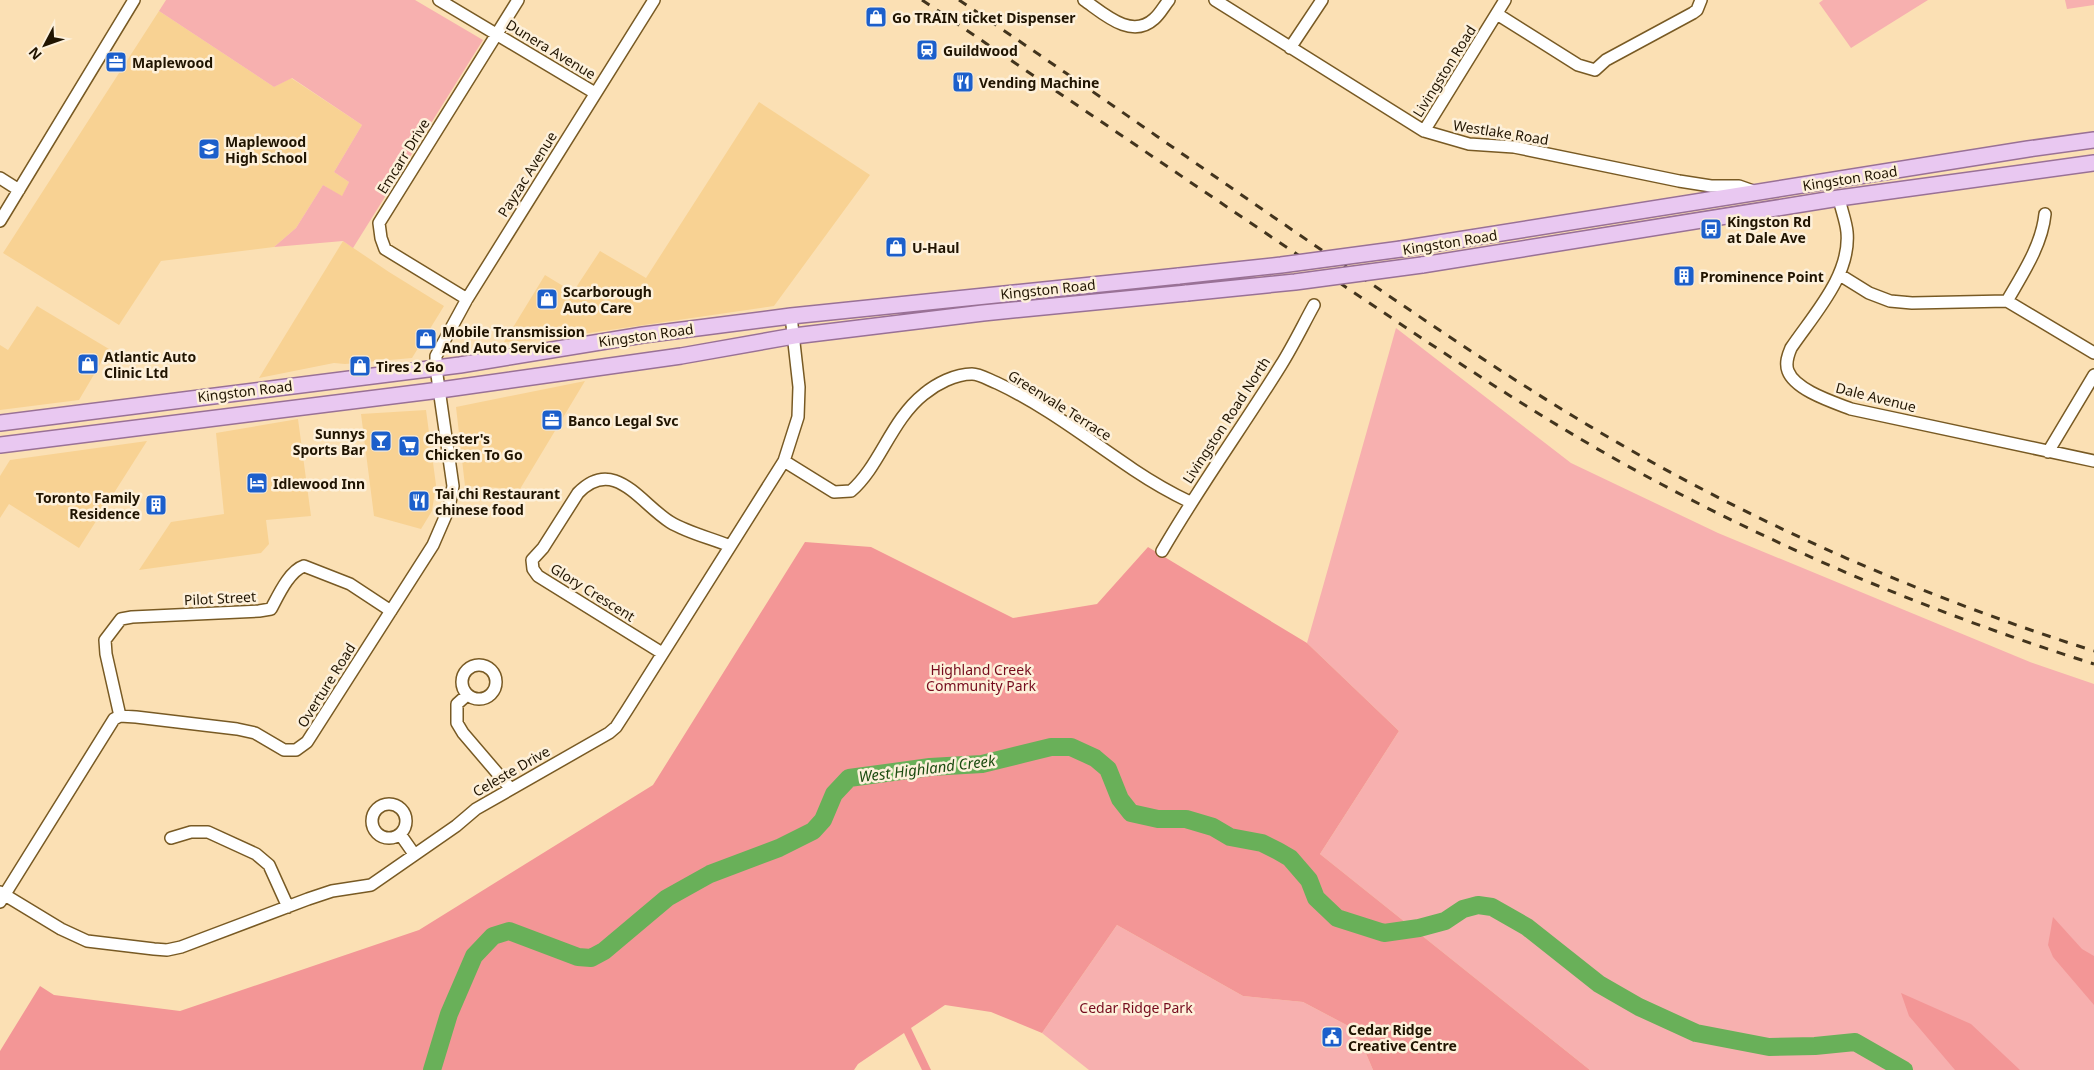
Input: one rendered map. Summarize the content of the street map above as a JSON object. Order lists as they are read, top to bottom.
{
  "streets": {
    "main road": ["Kingston Road"],
    "street": [
      "Dunera Avenue",
      "Livingston Road",
      "Westlake Road",
      "Emcarr Drive",
      "Payzac Avenue",
      "Dale Avenue",
      "Greenvale Terrace",
      "Livingston Road North",
      "Glory Crescent",
      "Pilot Street",
      "Overture Road",
      "Celeste Drive"
    ]
  },
  "crossings": [
    ["Dunera Avenue", "Emcarr Drive"],
    ["Dunera Avenue", "Payzac Avenue"],
    ["Livingston Road", "Westlake Road"],
    ["Westlake Road", "Kingston Road"],
    ["Emcarr Drive", "Payzac Avenue"],
    ["Payzac Avenue", "Kingston Road"],
    ["Payzac Avenue", "Overture Road"],
    ["Kingston Road", "Dale Avenue"],
    ["Kingston Road", "Overture Road"],
    ["Kingston Road", "Celeste Drive"],
    ["Greenvale Terrace", "Livingston Road North"],
    ["Greenvale Terrace", "Celeste Drive"],
    ["Glory Crescent", "Celeste Drive"],
    ["Pilot Street", "Overture Road"]
  ],
  "water": ["West Highland Creek"],
  "parks": ["Highland Creek Community Park", "Cedar Ridge Park"],
  "places": {
    "shop": [
      "Go TRAIN ticket Dispenser",
      "U-Haul",
      "Scarborough Auto Care",
      "Mobile Transmission And Auto Service",
      "Atlantic Auto Clinic Ltd",
      "Tires 2 Go"
    ],
    "station": ["Guildwood"],
    "office": ["Maplewood", "Banco Legal Svc"],
    "restaurant": ["Vending Machine", "Tai chi Restaurant chinese food"],
    "school or university": ["Maplewood High School"],
    "bus stop": ["Kingston Rd at Dale Ave"],
    "building": ["Prominence Point", "Toronto Family Residence"],
    "bar": ["Sunnys Sports Bar"],
    "supermarket": ["Chester's Chicken To Go"],
    "hotel": ["Idlewood Inn"],
    "public building": ["Cedar Ridge Creative Centre"]
  },
  "north": "bottom left"
}
